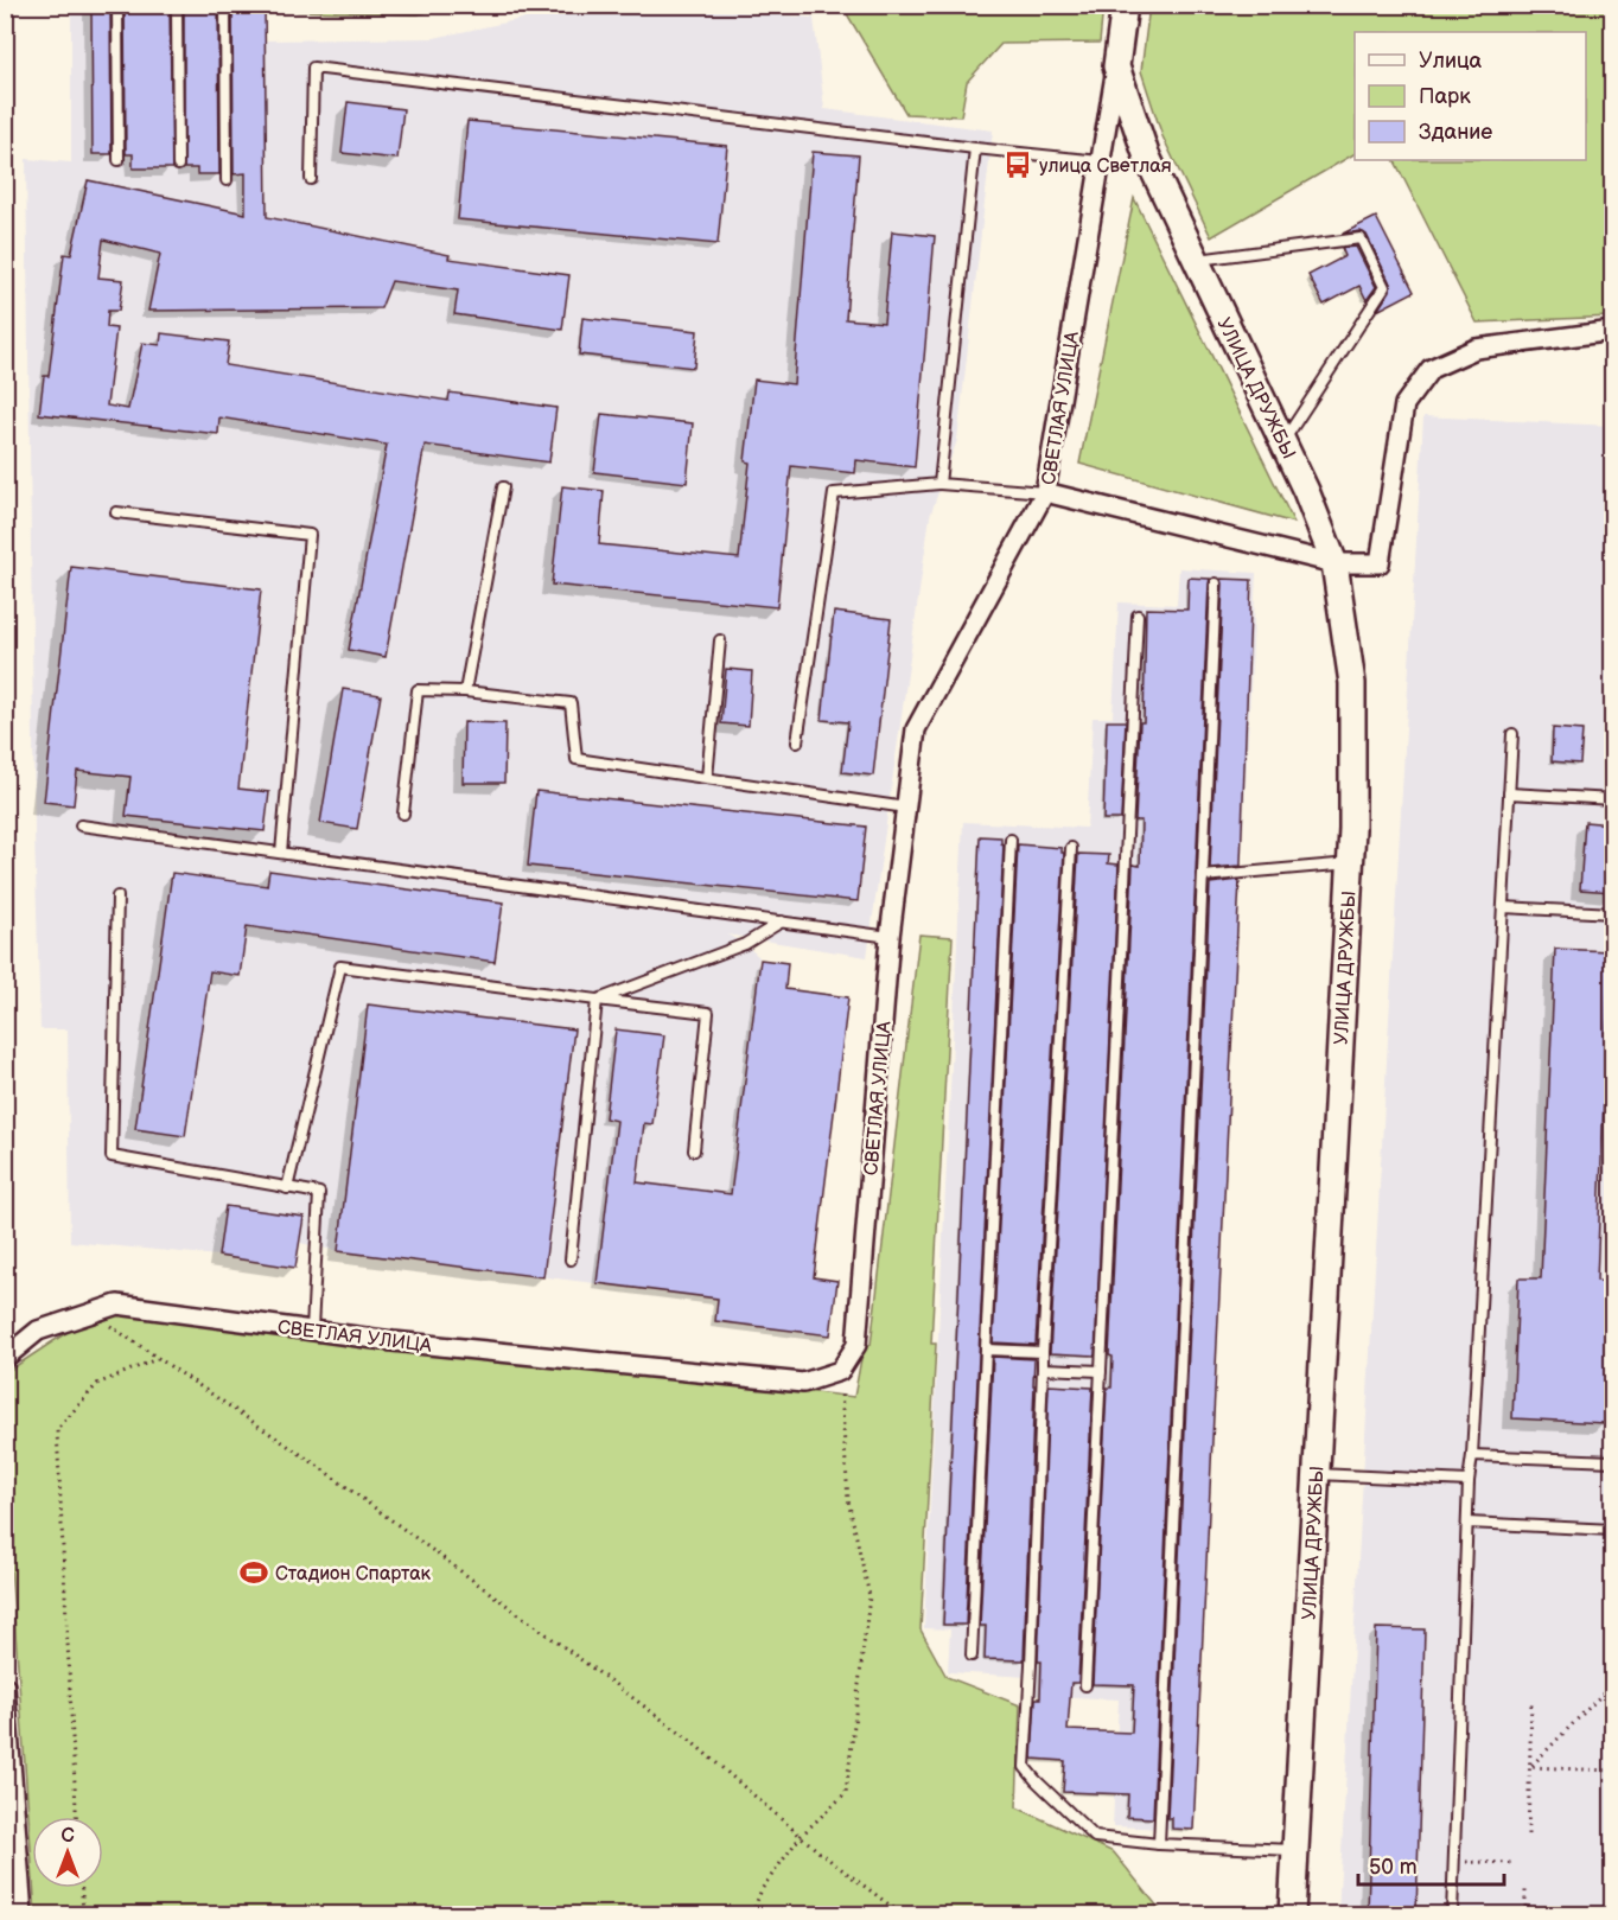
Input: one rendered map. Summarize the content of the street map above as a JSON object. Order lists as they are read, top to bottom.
{
  "streets": {
    "street": ["УЛИЦА ДРУЖБЫ", "СВЕТЛАЯ УЛИЦА"]
  },
  "crossings": [
    ["УЛИЦА ДРУЖБЫ", "СВЕТЛАЯ УЛИЦА"]
  ],
  "places": {
    "bus stop": ["улица Светлая"],
    "sports": ["Стадион Спартак"]
  },
  "legend": ["Улица", "Парк", "Здание"],
  "scale_bar": "50 m",
  "north": "top"
}
